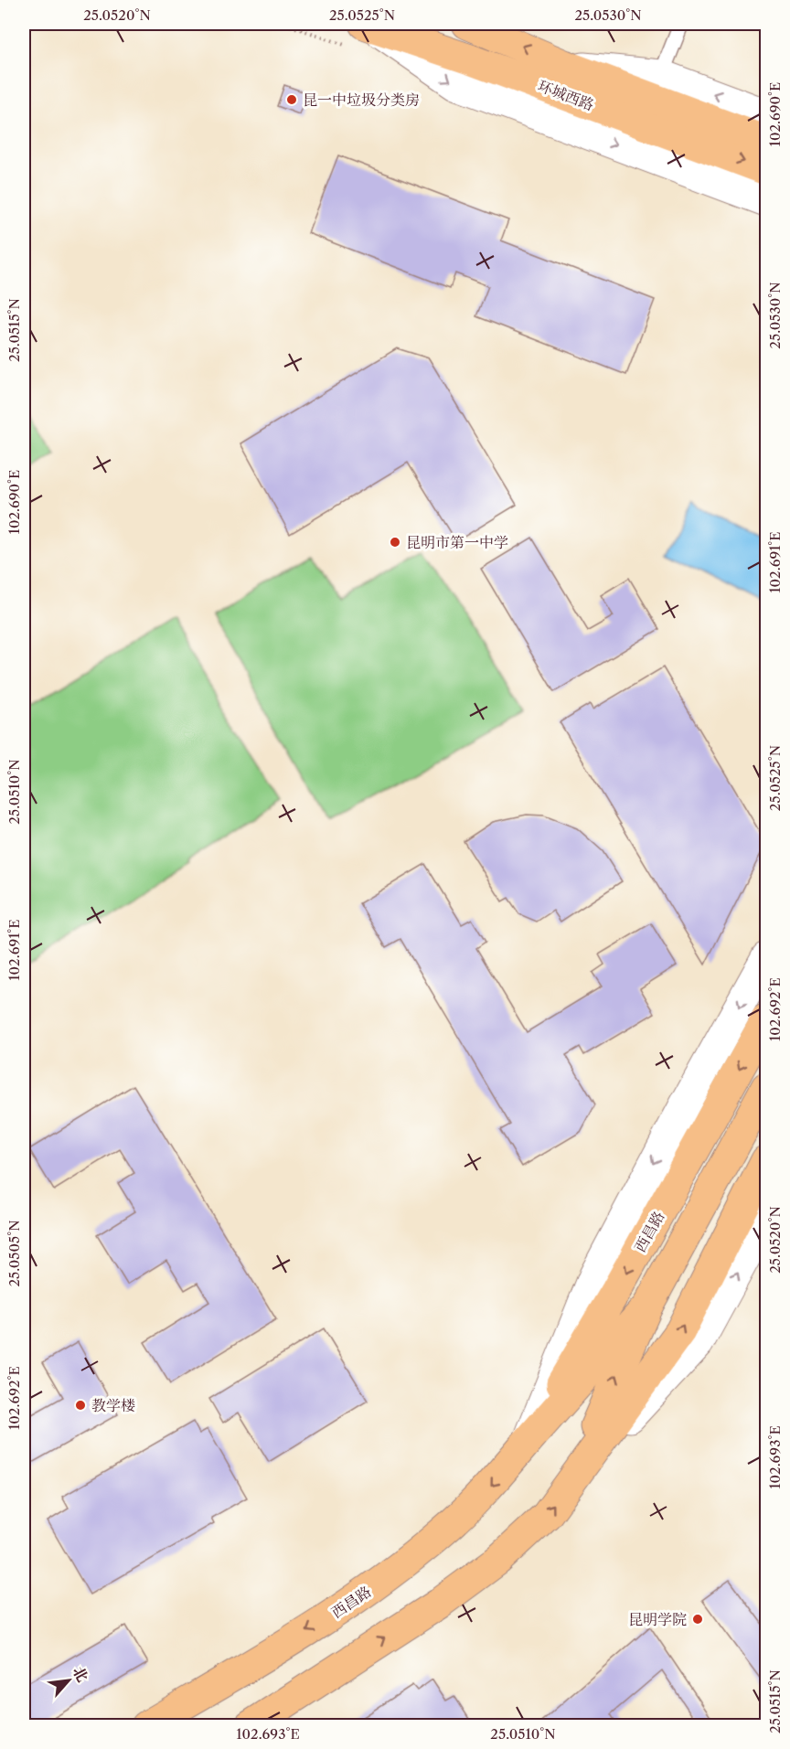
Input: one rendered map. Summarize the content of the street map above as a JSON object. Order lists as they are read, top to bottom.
{
  "streets": {
    "main road": ["环城西路", "西昌路"]
  },
  "places": [
    "昆一中垃圾分类房",
    "昆明市第一中学",
    "教学楼",
    "昆明学院"
  ],
  "north": "top right",
  "coordinates": [
    "25.0520°N",
    "25.0525°N",
    "25.0530°N",
    "102.690°E",
    "25.0515°N",
    "102.691°E",
    "25.0510°N",
    "102.692°E",
    "25.0505°N",
    "102.693°E"
  ]
}
